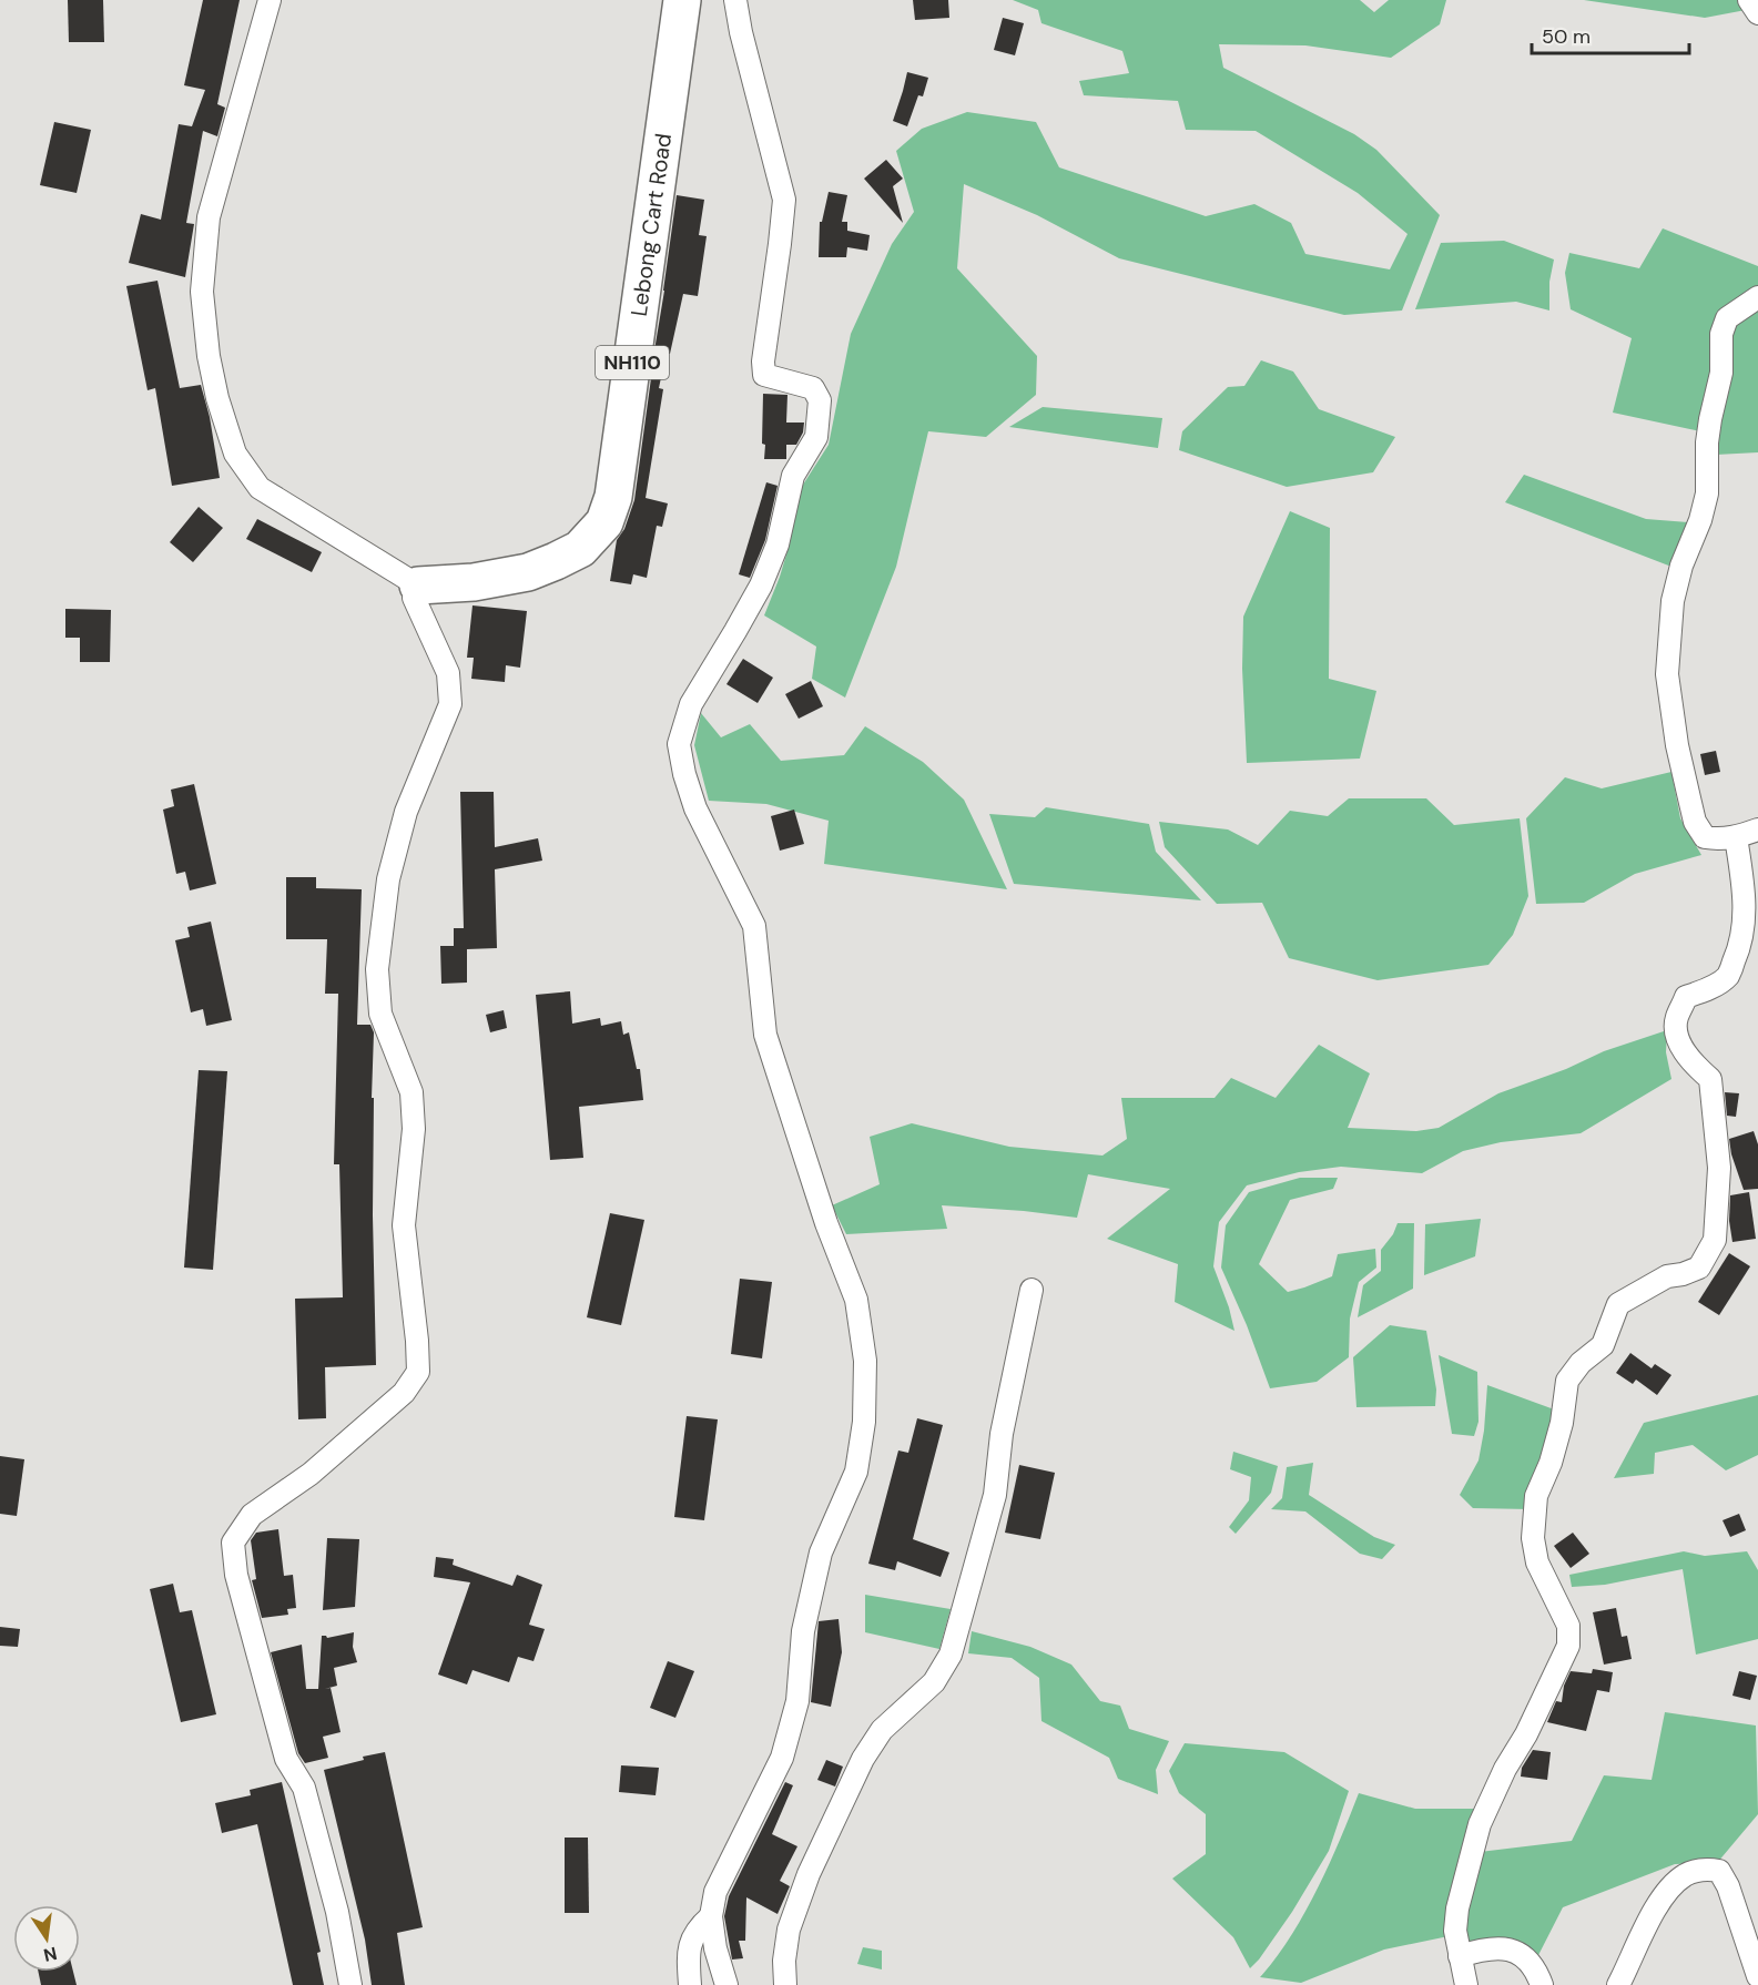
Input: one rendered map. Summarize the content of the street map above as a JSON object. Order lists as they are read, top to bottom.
{
  "streets": {
    "highway": ["Lebong Cart Road", "NH110"]
  },
  "scale_bar": "50 m",
  "north": "bottom"
}
